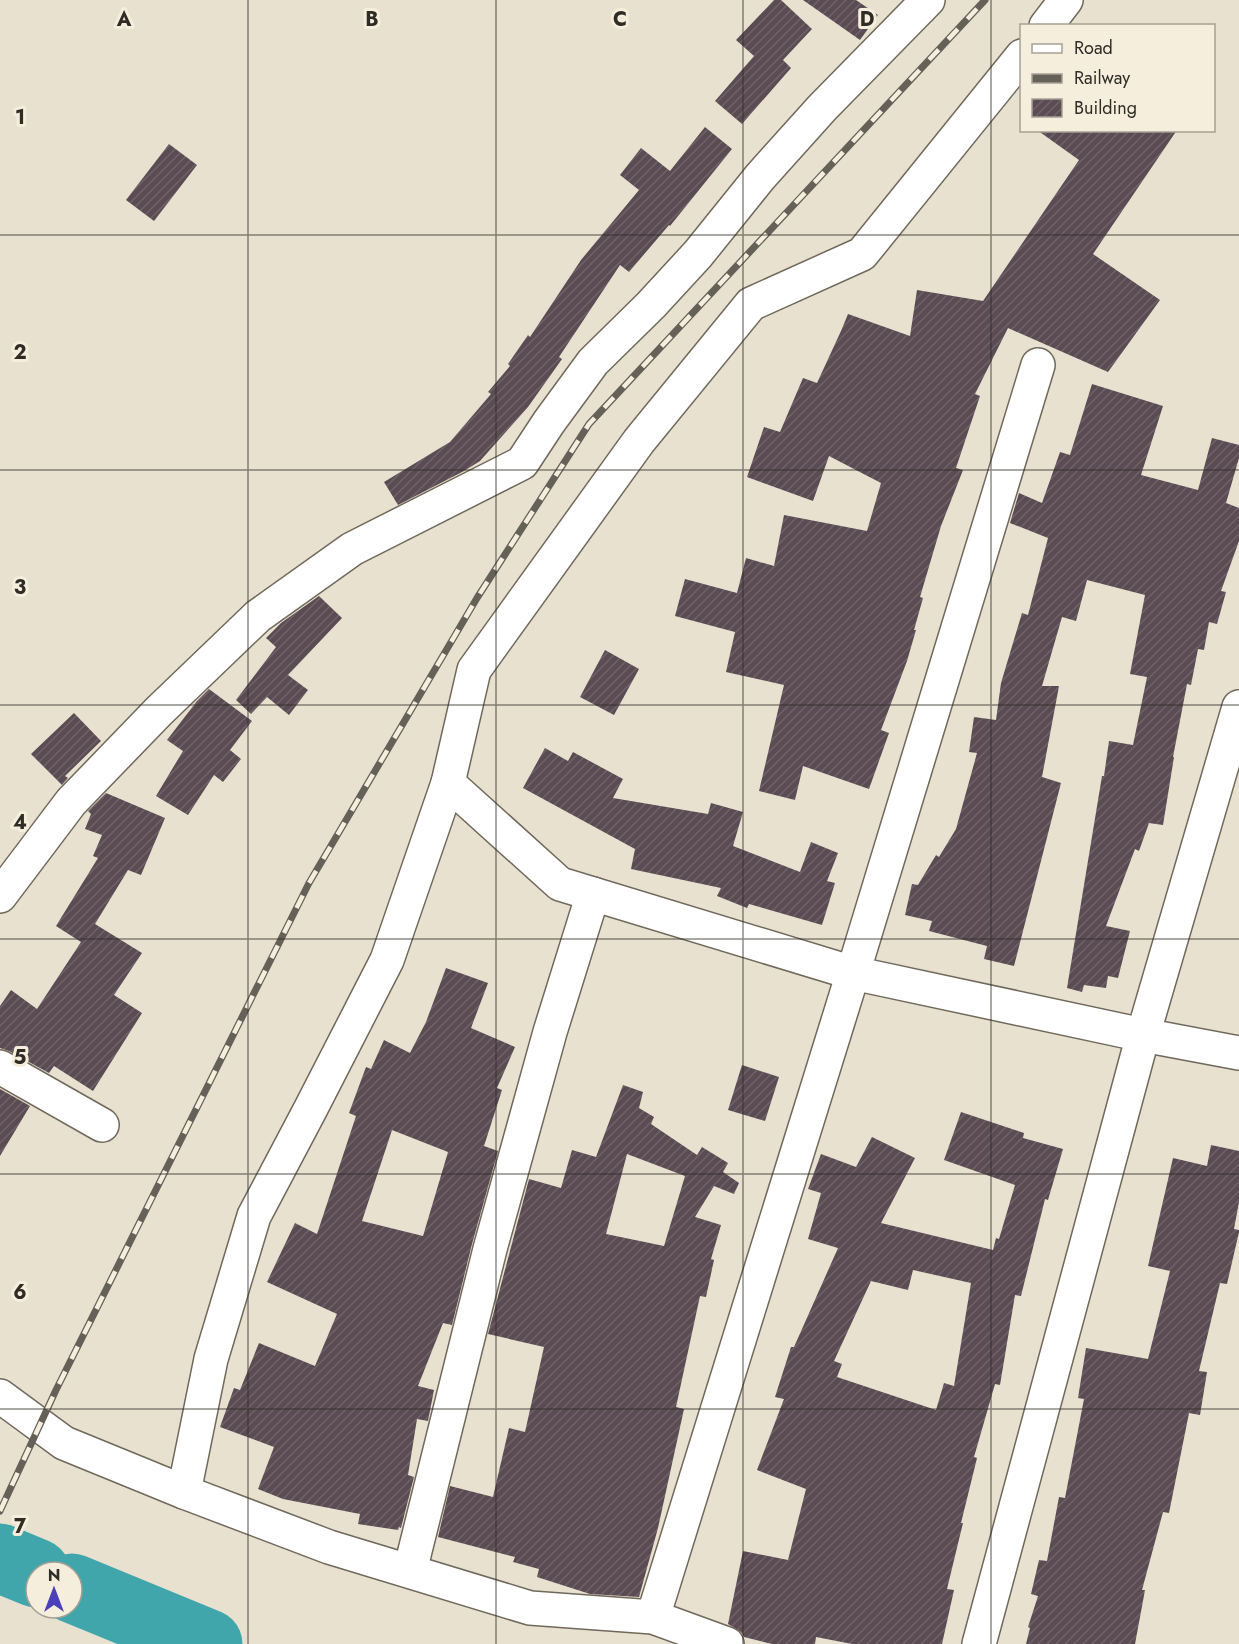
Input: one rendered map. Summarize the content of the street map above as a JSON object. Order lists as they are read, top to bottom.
{
  "legend": ["Road", "Railway", "Building"],
  "north": "top",
  "grid": {
    "columns": [
      "A",
      "B",
      "C",
      "D"
    ],
    "rows": [
      "1",
      "2",
      "3",
      "4",
      "5",
      "6",
      "7"
    ]
  }
}
